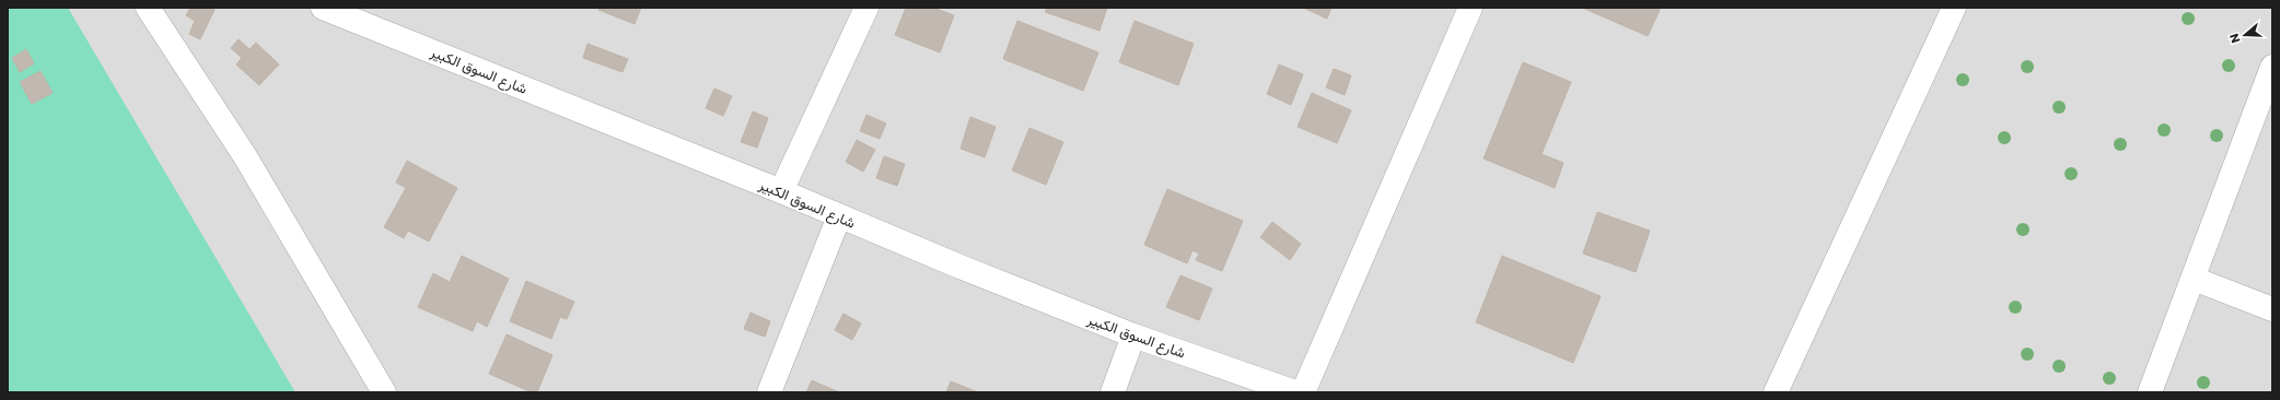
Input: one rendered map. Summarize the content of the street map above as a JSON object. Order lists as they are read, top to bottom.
{
  "streets": {
    "street": ["شارع السوق الكبير"]
  },
  "north": "left"
}
